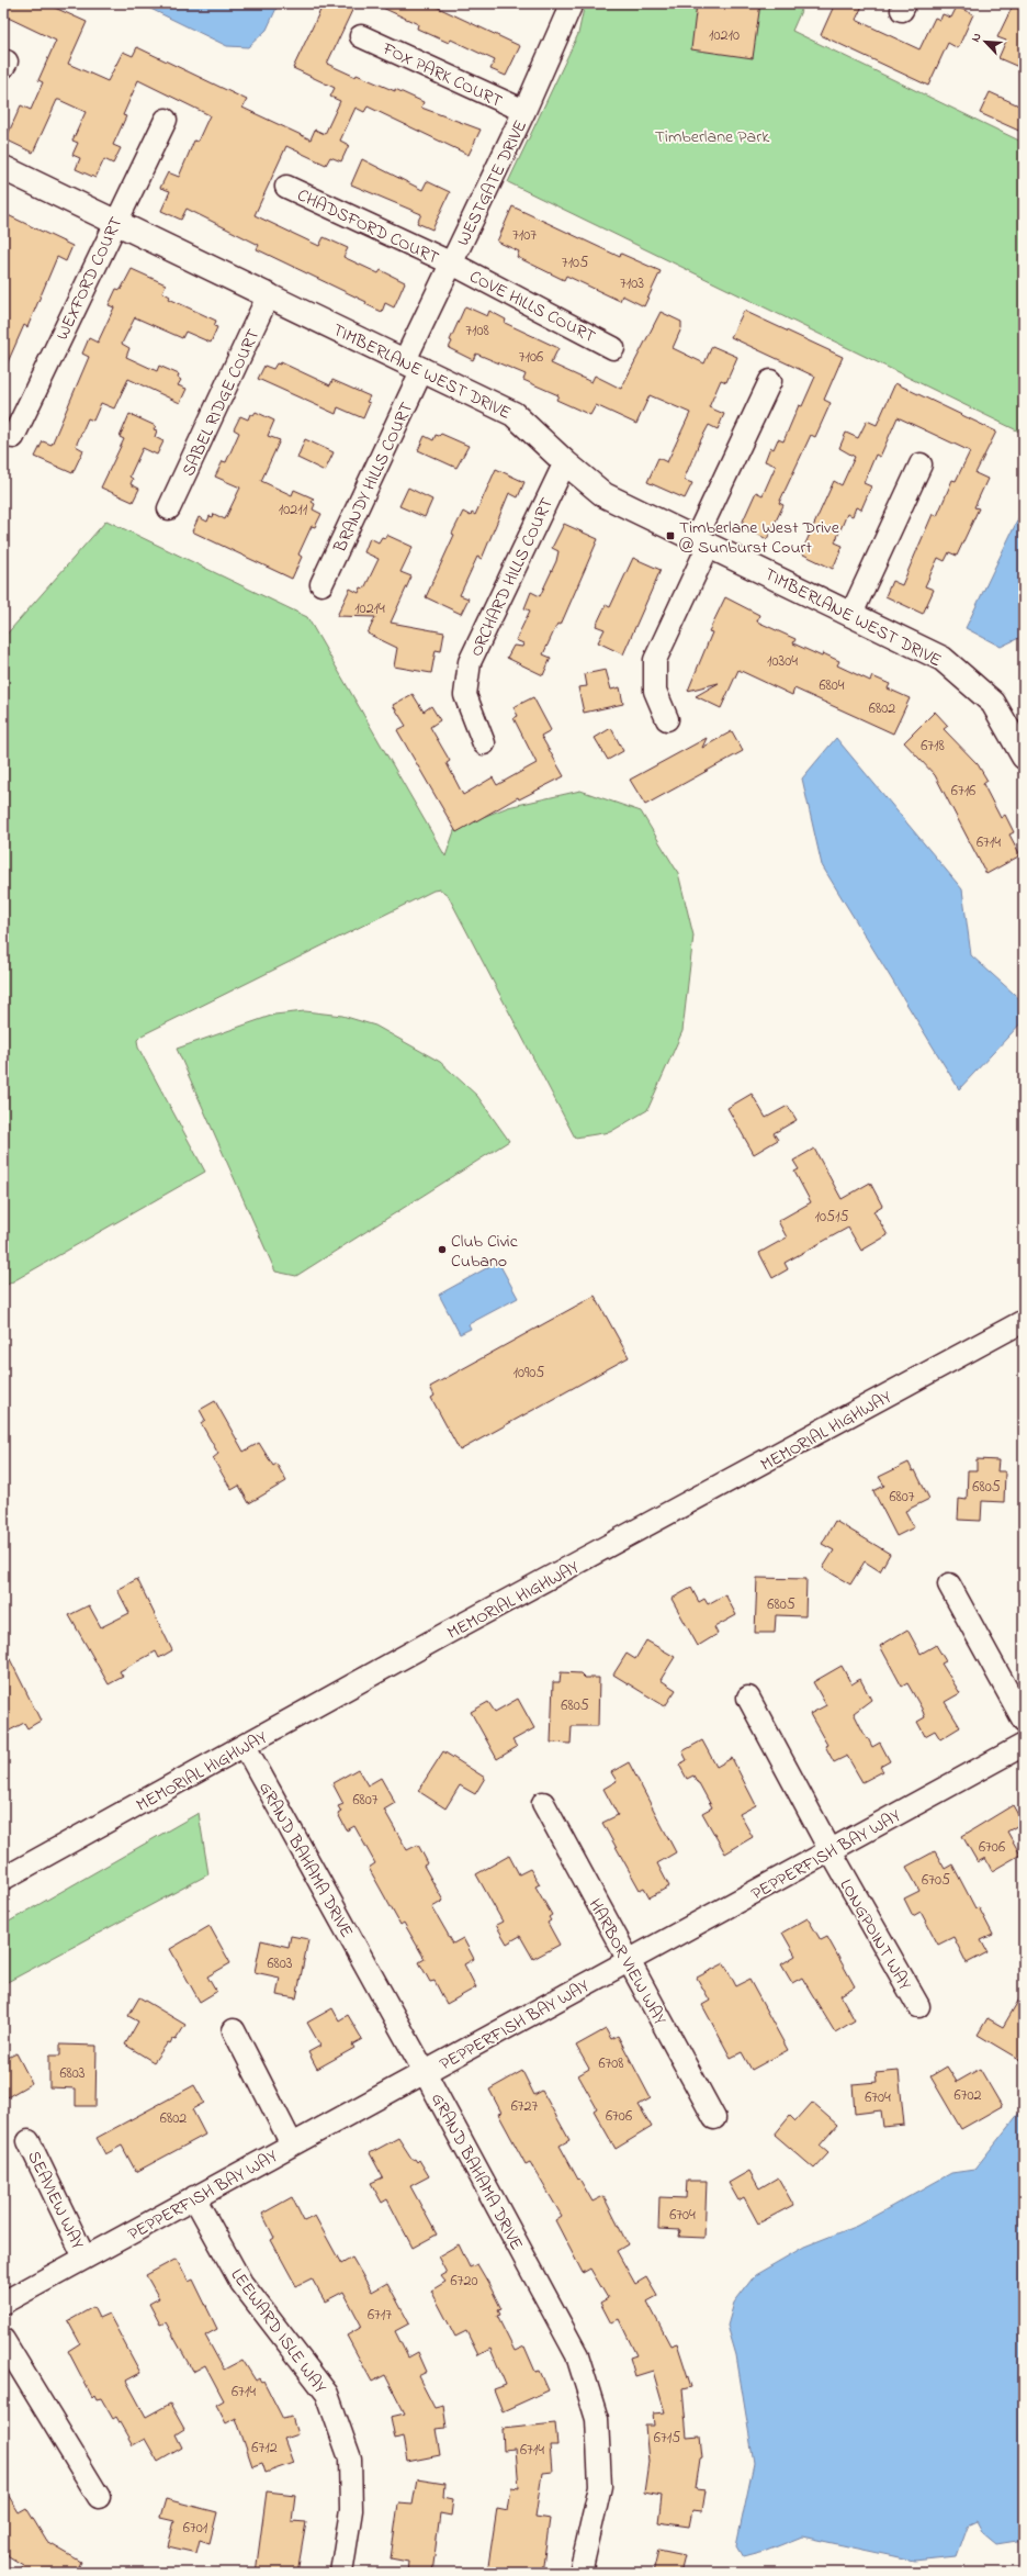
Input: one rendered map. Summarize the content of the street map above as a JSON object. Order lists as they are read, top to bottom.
{
  "streets": {
    "street": [
      "FOX PARK COURT",
      "WESTGATE DRIVE",
      "CHADSFORD COURT",
      "WEXFORD COURT",
      "COVE HILLS COURT",
      "TIMBERLANE WEST DRIVE",
      "SABEL RIDGE COURT",
      "BRANDY HILLS COURT",
      "ORCHARD HILLS COURT",
      "MEMORIAL HIGHWAY",
      "PEPPERFISH BAY WAY",
      "GRAND BAHAMA DRIVE",
      "LONGPOINT WAY",
      "HARBOR VIEW WAY",
      "SEAVIEW WAY",
      "LEEWARD ISLE WAY"
    ]
  },
  "crossings": [
    ["FOX PARK COURT", "WESTGATE DRIVE"],
    ["WESTGATE DRIVE", "CHADSFORD COURT"],
    ["WESTGATE DRIVE", "COVE HILLS COURT"],
    ["WESTGATE DRIVE", "TIMBERLANE WEST DRIVE"],
    ["WESTGATE DRIVE", "BRANDY HILLS COURT"],
    ["CHADSFORD COURT", "COVE HILLS COURT"],
    ["WEXFORD COURT", "TIMBERLANE WEST DRIVE"],
    ["TIMBERLANE WEST DRIVE", "SABEL RIDGE COURT"],
    ["TIMBERLANE WEST DRIVE", "BRANDY HILLS COURT"],
    ["TIMBERLANE WEST DRIVE", "ORCHARD HILLS COURT"],
    ["MEMORIAL HIGHWAY", "GRAND BAHAMA DRIVE"],
    ["PEPPERFISH BAY WAY", "GRAND BAHAMA DRIVE"],
    ["PEPPERFISH BAY WAY", "LONGPOINT WAY"],
    ["PEPPERFISH BAY WAY", "HARBOR VIEW WAY"],
    ["PEPPERFISH BAY WAY", "SEAVIEW WAY"],
    ["PEPPERFISH BAY WAY", "LEEWARD ISLE WAY"]
  ],
  "parks": ["Timberlane Park"],
  "places": {
    "transit": ["Timberlane West Drive @ Sunburst Court"],
    "other": ["Club Civic Cubano"]
  },
  "house_numbers": [
    "10210",
    "7107",
    "7105",
    "7103",
    "7108",
    "7106",
    "10211",
    "10214",
    "10304",
    "6804",
    "6802",
    "6718",
    "6716",
    "6714",
    "10515",
    "10905",
    "6805",
    "6807",
    "6805",
    "6805",
    "6807",
    "6706",
    "6705",
    "6803",
    "6708",
    "6803",
    "6702",
    "6704",
    "6727",
    "6706",
    "6802",
    "6704",
    "6720",
    "6717",
    "6714",
    "6715",
    "6712",
    "6714",
    "6701"
  ],
  "north": "top left"
}
